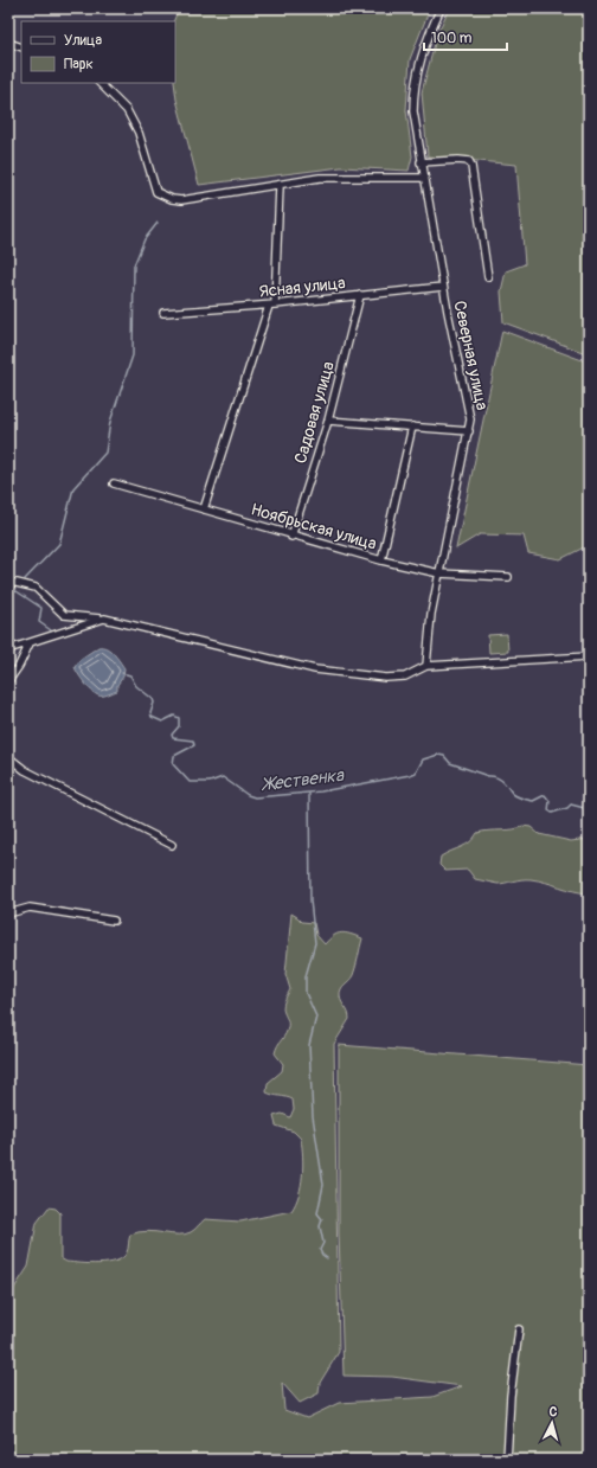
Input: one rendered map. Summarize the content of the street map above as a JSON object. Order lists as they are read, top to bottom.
{
  "streets": {
    "street": [
      "Ясная улица",
      "Северная улица",
      "Садовая улица",
      "Ноябрьская улица"
    ]
  },
  "crossings": [
    ["Ясная улица", "Северная улица"],
    ["Ясная улица", "Садовая улица"],
    ["Северная улица", "Ноябрьская улица"],
    ["Садовая улица", "Ноябрьская улица"]
  ],
  "water": ["Жественка"],
  "legend": ["Улица", "Парк"],
  "scale_bar": "100 m",
  "north": "top"
}
